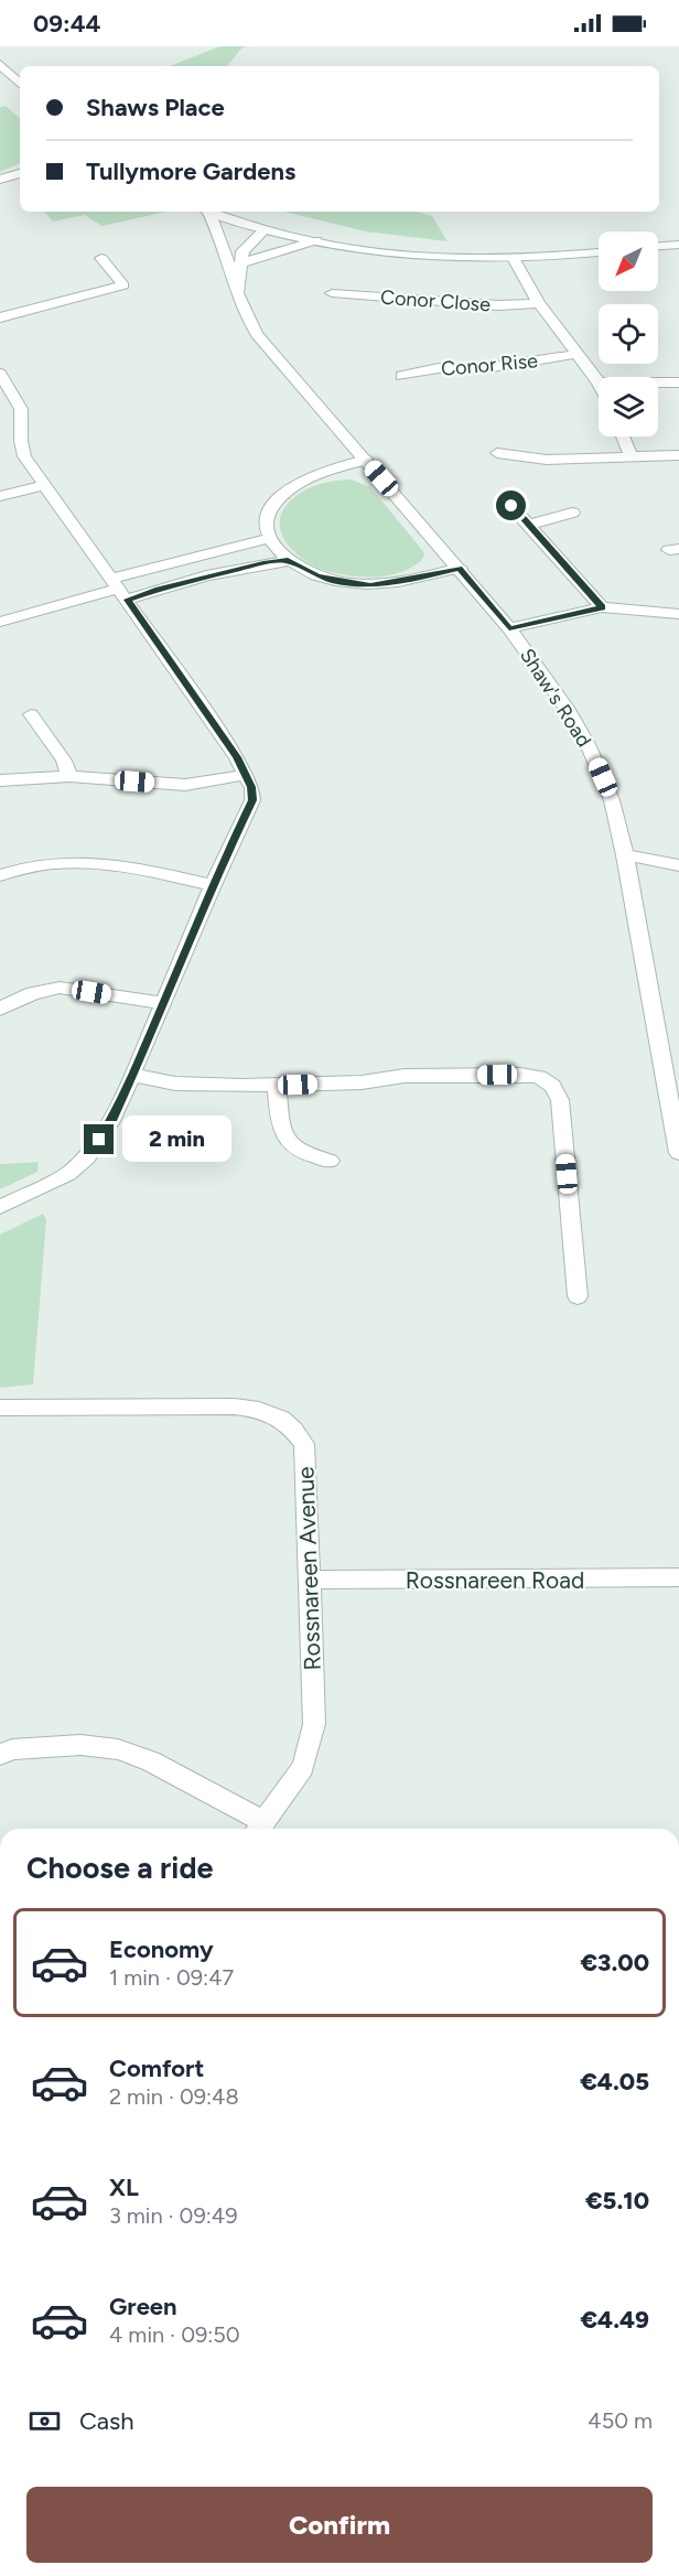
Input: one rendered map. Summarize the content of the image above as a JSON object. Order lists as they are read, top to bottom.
{
  "streets": {
    "street": [
      "Conor Close",
      "Conor Rise",
      "Shaw's Road",
      "Rossnareen Avenue",
      "Rossnareen Road"
    ]
  },
  "crossings": [
    ["Conor Close", "Conor Rise"],
    ["Rossnareen Avenue", "Rossnareen Road"]
  ],
  "north": "bottom left",
  "page": {
    "status": "09:44",
    "banner": ["Shaws Place", "Tullymore Gardens"],
    "bubble": "2 min",
    "heading": "Choose a ride",
    "list": [
      {
        "name": "Economy",
        "note": "1 min · 09:47",
        "value": "€3.00"
      },
      {
        "name": "Comfort",
        "note": "2 min · 09:48",
        "value": "€4.05"
      },
      {
        "name": "XL",
        "note": "3 min · 09:49",
        "value": "€5.10"
      },
      {
        "name": "Green",
        "note": "4 min · 09:50",
        "value": "€4.49"
      }
    ],
    "pay": ["Cash", "450 m"],
    "buttons": "Confirm"
  }
}
